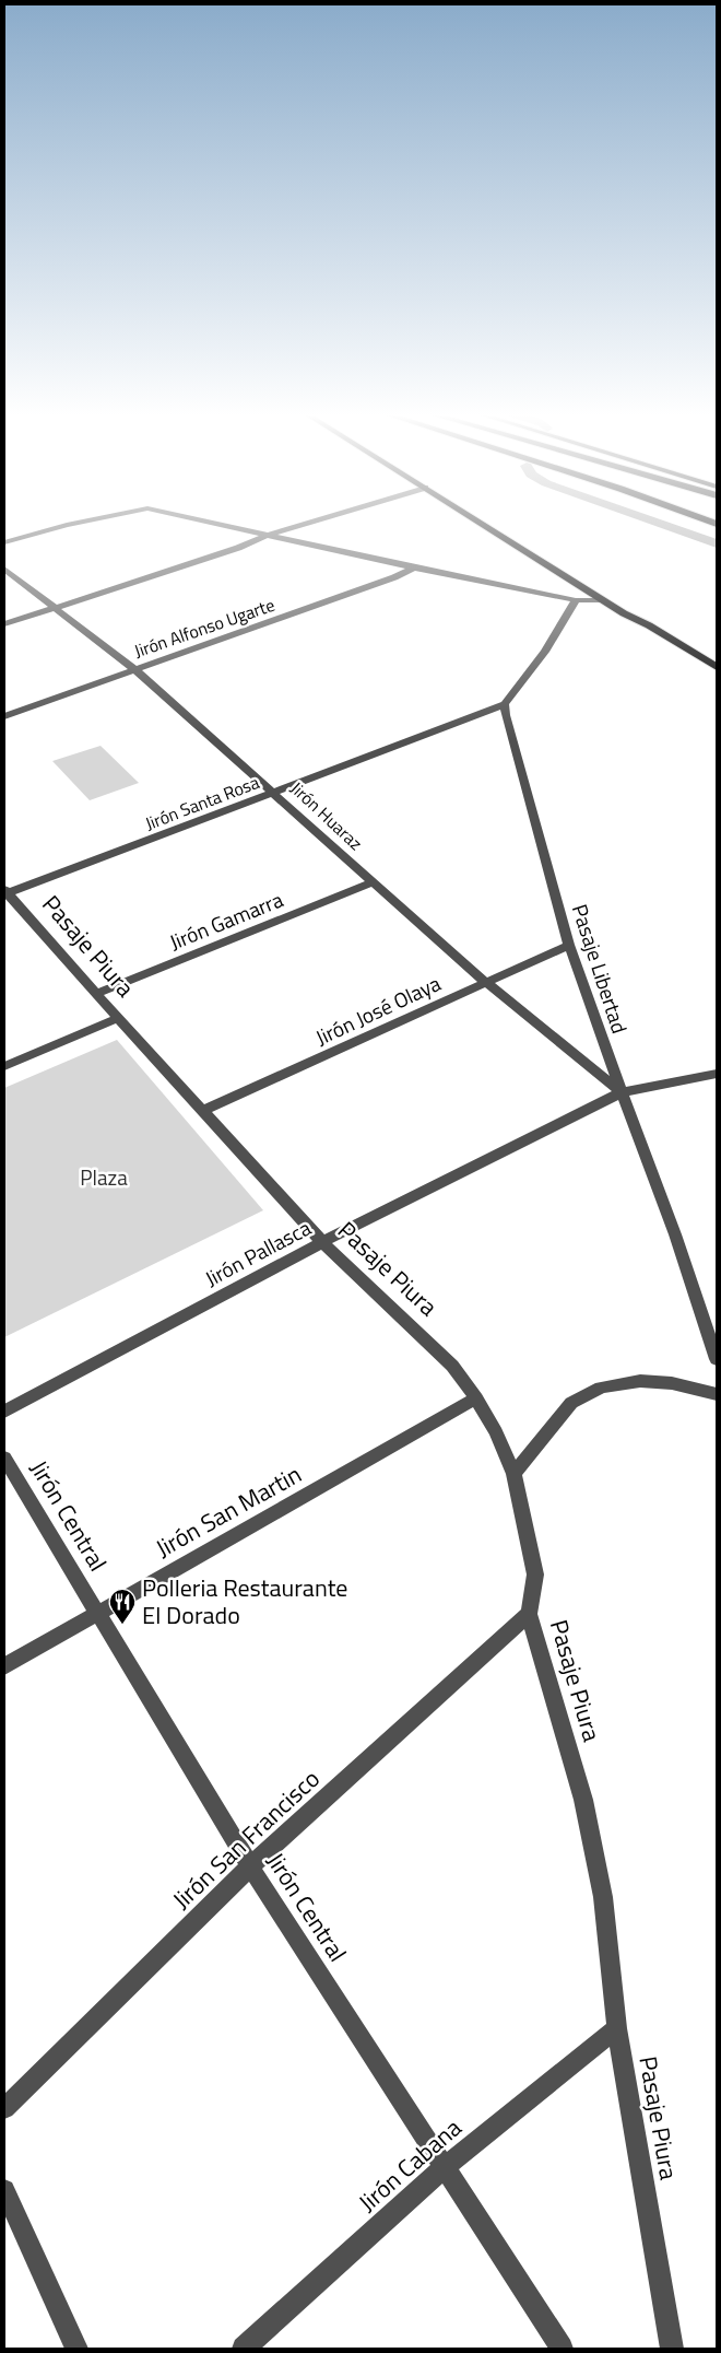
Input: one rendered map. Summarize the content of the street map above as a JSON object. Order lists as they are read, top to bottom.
{
  "streets": {
    "street": [
      "Jirón Alfonso Ugarte",
      "Jirón Santa Rosa",
      "Jirón Huaraz",
      "Jirón Gamarra",
      "Pasaje Piura",
      "Pasaje Libertad",
      "Jirón José Olaya",
      "Jirón Pallasca",
      "Jirón San Martin",
      "Jirón Central",
      "Jirón San Francisco",
      "Jirón Cabana"
    ]
  },
  "crossings": [
    ["Jirón Alfonso Ugarte", "Jirón Huaraz"],
    ["Jirón Santa Rosa", "Jirón Huaraz"],
    ["Jirón Santa Rosa", "Pasaje Piura"],
    ["Jirón Santa Rosa", "Pasaje Libertad"],
    ["Jirón Huaraz", "Jirón Gamarra"],
    ["Jirón Huaraz", "Pasaje Libertad"],
    ["Jirón Huaraz", "Jirón José Olaya"],
    ["Jirón Huaraz", "Jirón Pallasca"],
    ["Jirón Gamarra", "Pasaje Piura"],
    ["Pasaje Piura", "Jirón José Olaya"],
    ["Pasaje Piura", "Jirón Pallasca"],
    ["Pasaje Piura", "Jirón San Martin"],
    ["Pasaje Piura", "Jirón San Francisco"],
    ["Pasaje Piura", "Jirón Cabana"],
    ["Pasaje Libertad", "Jirón José Olaya"],
    ["Pasaje Libertad", "Jirón Pallasca"],
    ["Jirón San Martin", "Jirón Central"],
    ["Jirón Central", "Jirón San Francisco"],
    ["Jirón Central", "Jirón Cabana"]
  ],
  "parks": ["Plaza"],
  "places": {
    "restaurant": ["Polleria Restaurante El Dorado"]
  }
}
